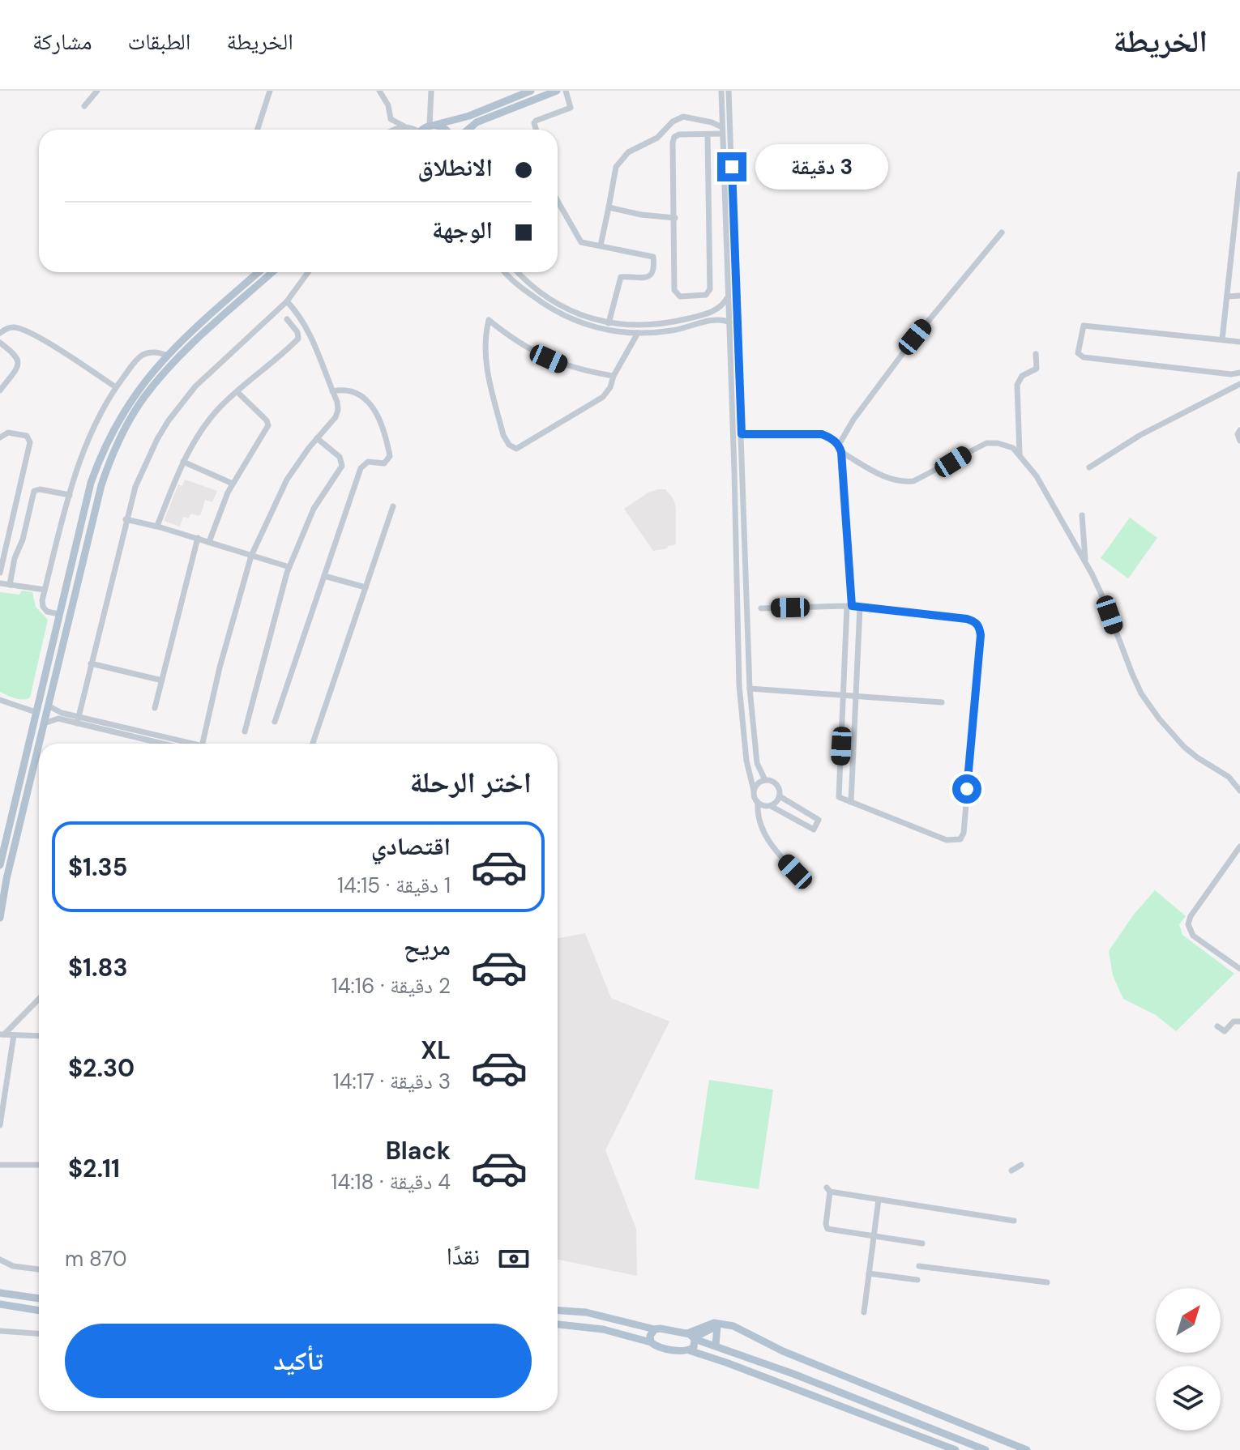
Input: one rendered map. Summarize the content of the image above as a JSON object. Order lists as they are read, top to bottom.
{
  "north": "top right",
  "page": {
    "header": "الخريطة",
    "nav": ["الخريطة", "الطبقات", "مشاركة"],
    "banner": ["الانطلاق", "الوجهة"],
    "bubble": "3 دقيقة",
    "heading": "اختر الرحلة",
    "list": [
      {
        "name": "اقتصادي",
        "note": "1 دقيقة · 14:15",
        "value": "$1.35"
      },
      {
        "name": "مريح",
        "note": "2 دقيقة · 14:16",
        "value": "$1.83"
      },
      {
        "name": "XL",
        "note": "3 دقيقة · 14:17",
        "value": "$2.30"
      },
      {
        "name": "Black",
        "note": "4 دقيقة · 14:18",
        "value": "$2.11"
      }
    ],
    "pay": ["نقدًا", "870 m"],
    "buttons": "تأكيد"
  }
}
